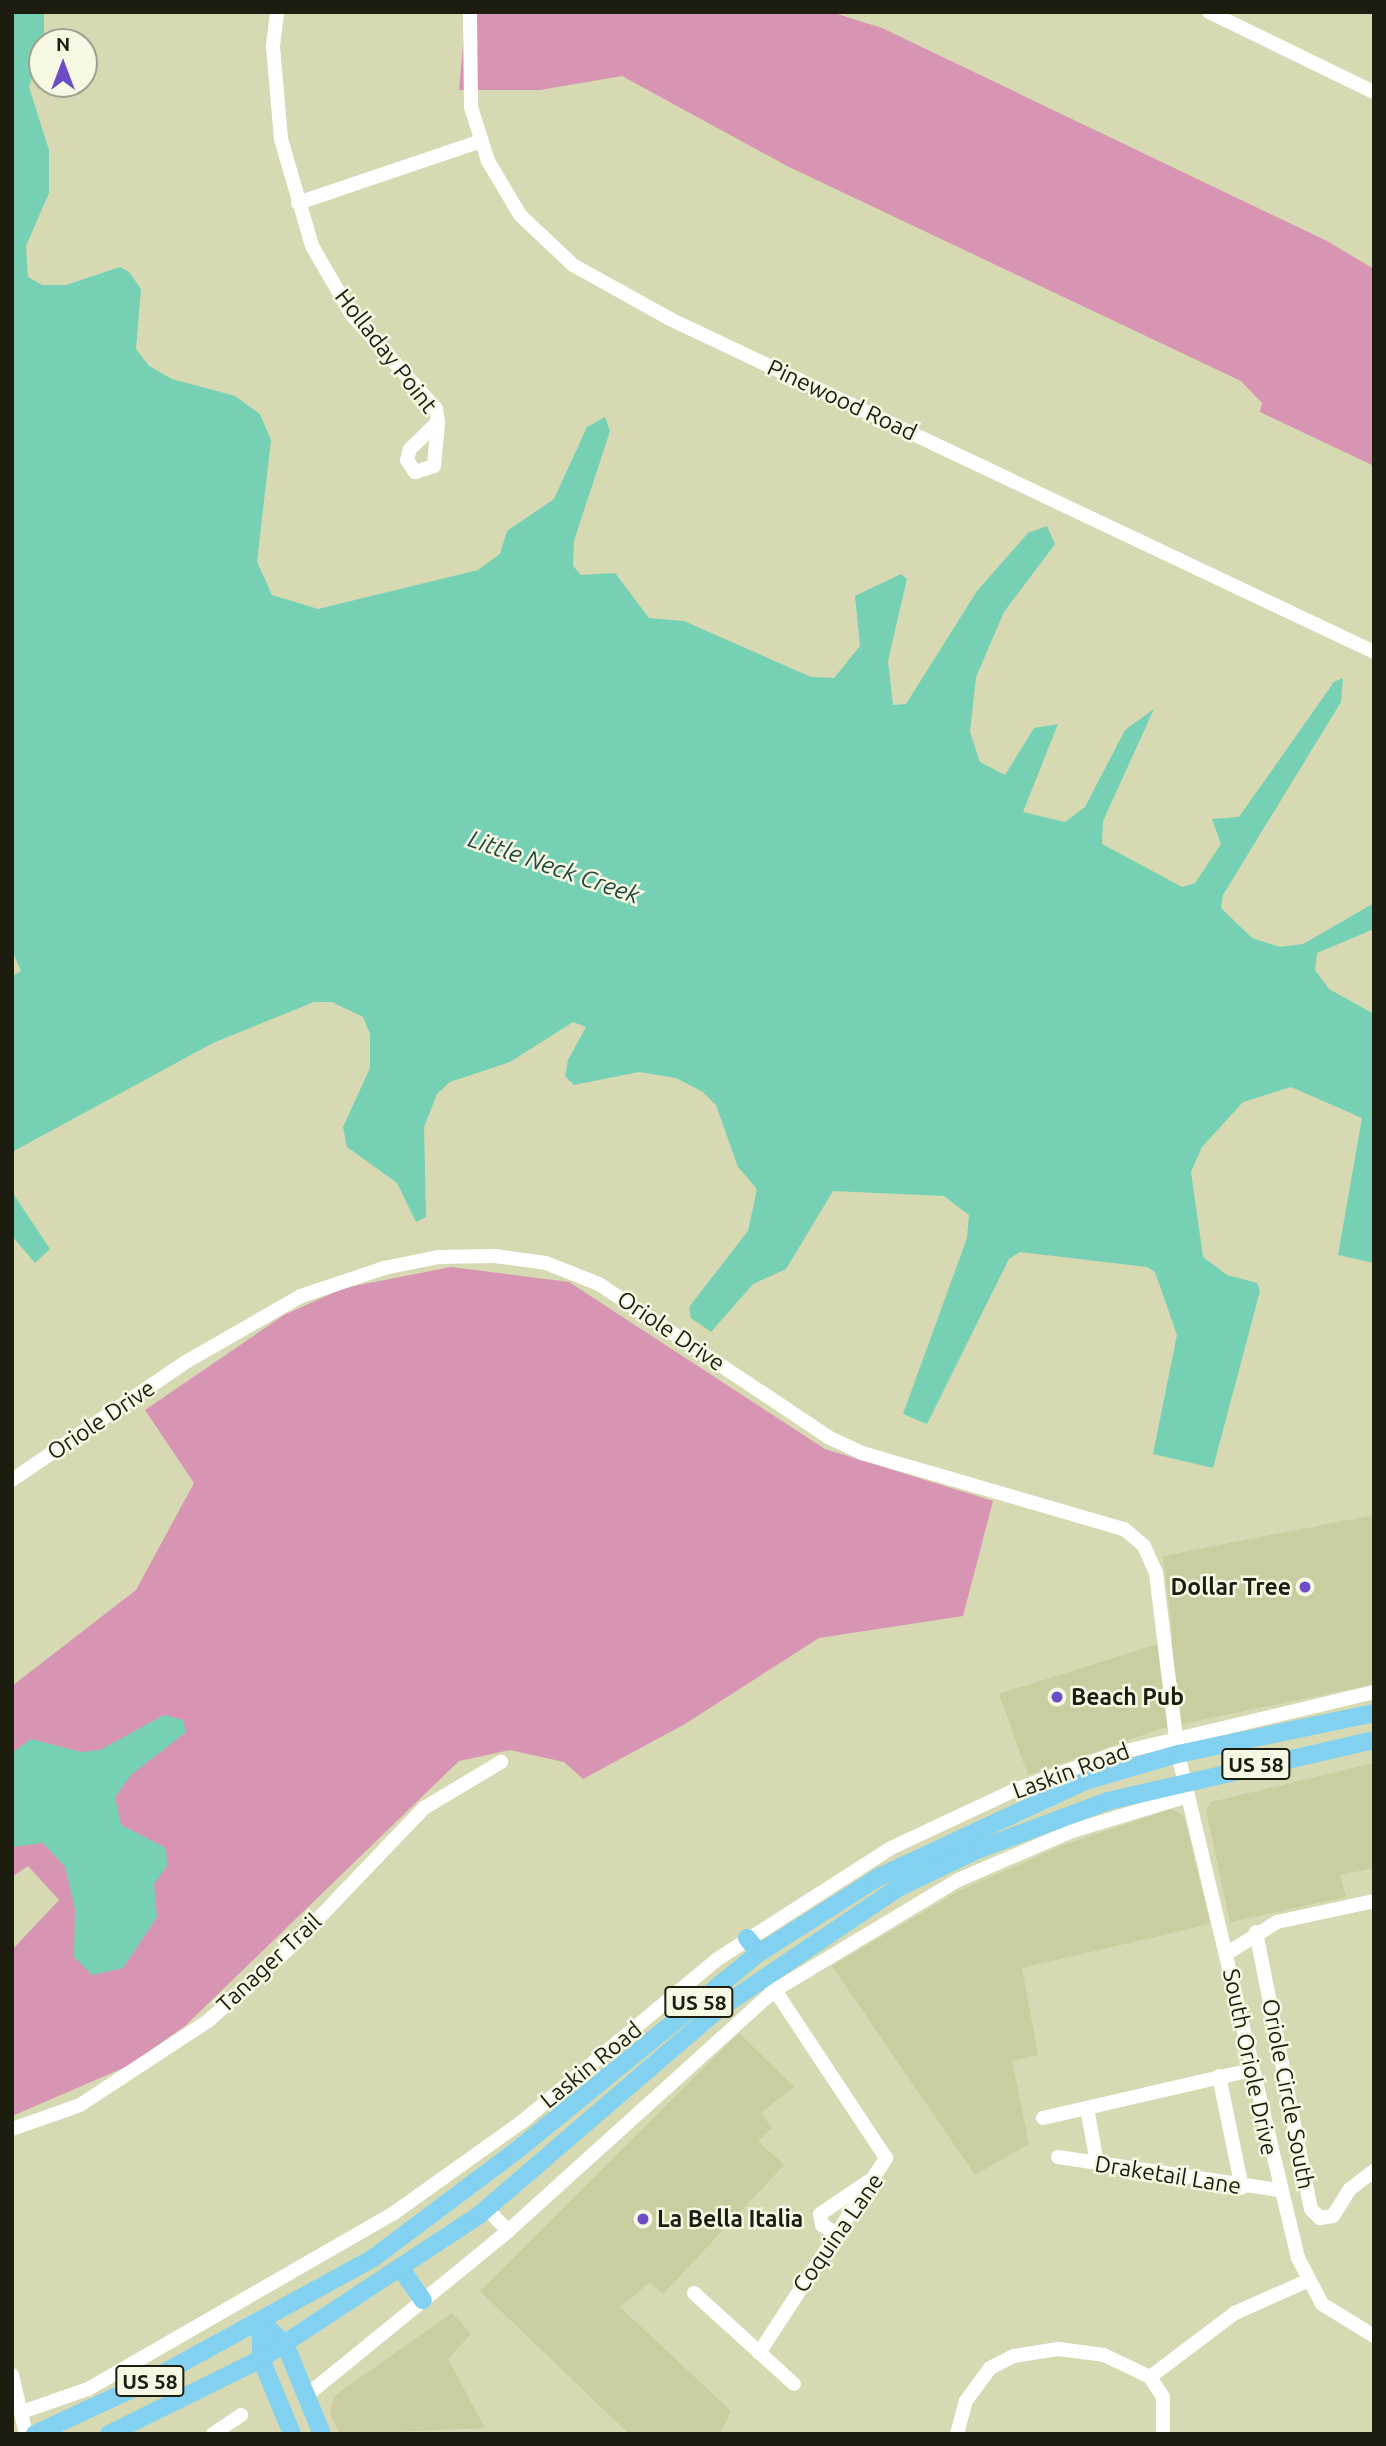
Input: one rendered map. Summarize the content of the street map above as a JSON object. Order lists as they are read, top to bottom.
{
  "streets": {
    "main road": ["US 58", "Laskin Road"],
    "street": [
      "Holladay Point",
      "Pinewood Road",
      "Oriole Drive",
      "Tanager Trail",
      "South Oriole Drive",
      "Oriole Circle South",
      "Draketail Lane",
      "Coquina Lane"
    ]
  },
  "crossings": [
    ["Oriole Drive", "Laskin Road"],
    ["Oriole Drive", "South Oriole Drive"],
    ["Laskin Road", "South Oriole Drive"],
    ["Laskin Road", "Coquina Lane"],
    ["South Oriole Drive", "Draketail Lane"]
  ],
  "water": ["Little Neck Creek"],
  "places": ["Dollar Tree", "Beach Pub", "La Bella Italia"],
  "north": "top"
}
